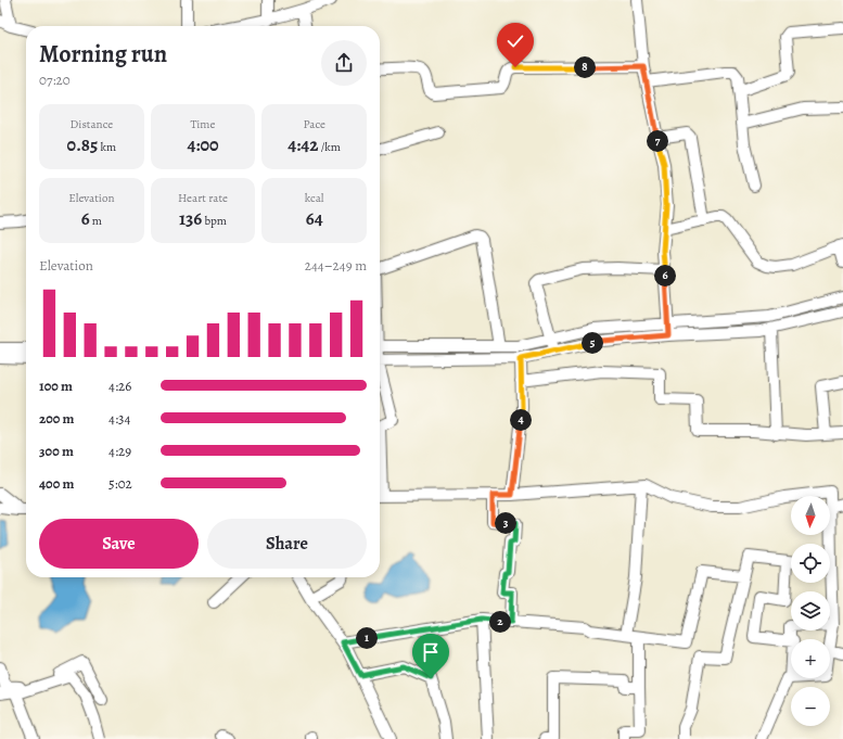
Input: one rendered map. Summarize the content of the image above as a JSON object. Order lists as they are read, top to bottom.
{
  "north": "bottom",
  "page": {
    "heading": ["Morning run", "07:20"],
    "pins": [
      "8",
      "7",
      "6",
      "5",
      "4",
      "3",
      "2",
      "1"
    ],
    "stats": [
      ["Distance", "0.85 km"],
      ["Time", "4:00"],
      ["Pace", "4:42 /km"],
      ["Elevation", "6 m"],
      ["Heart rate", "136 bpm"],
      ["kcal", "64"]
    ],
    "chart": ["Elevation", "244–249 m"],
    "list": [
      {
        "name": "100 m",
        "note": "4:26"
      },
      {
        "name": "200 m",
        "note": "4:34"
      },
      {
        "name": "300 m",
        "note": "4:29"
      },
      {
        "name": "400 m",
        "note": "5:02"
      }
    ],
    "map_buttons": ["+", "−"],
    "buttons": ["Save", "Share"]
  }
}
